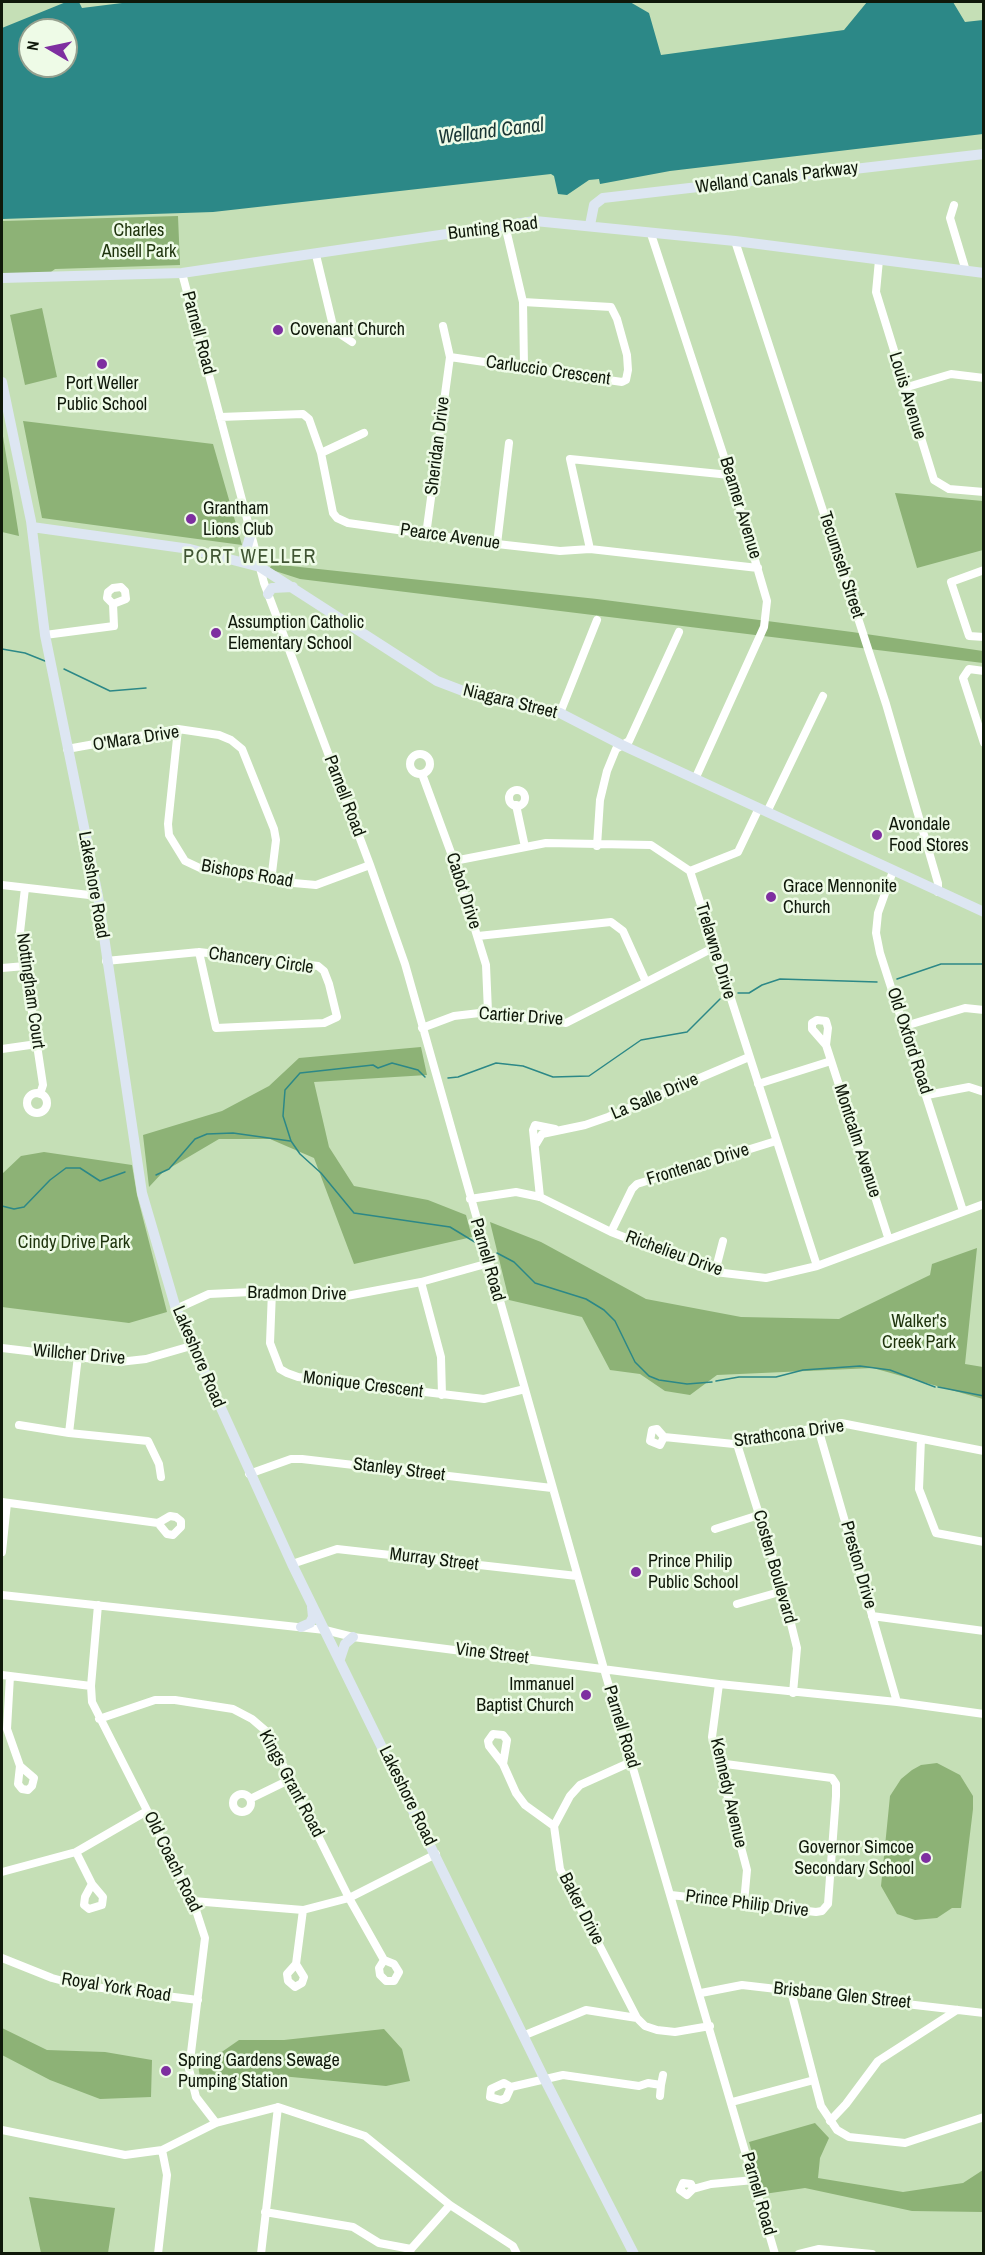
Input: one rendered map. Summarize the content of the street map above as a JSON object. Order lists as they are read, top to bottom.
{
  "streets": {
    "main road": [
      "Welland Canals Parkway",
      "Bunting Road",
      "Niagara Street",
      "Lakeshore Road"
    ],
    "street": [
      "Parnell Road",
      "Carluccio Crescent",
      "Louis Avenue",
      "Sheridan Drive",
      "Beamer Avenue",
      "Pearce Avenue",
      "Tecumseh Street",
      "O'Mara Drive",
      "Bishops Road",
      "Cabot Drive",
      "Trelawne Drive",
      "Chancery Circle",
      "Nottingham Court",
      "Cartier Drive",
      "Old Oxford Road",
      "La Salle Drive",
      "Montcalm Avenue",
      "Frontenac Drive",
      "Richelieu Drive",
      "Bradmon Drive",
      "Willcher Drive",
      "Monique Crescent",
      "Strathcona Drive",
      "Stanley Street",
      "Murray Street",
      "Preston Drive",
      "Costen Boulevard",
      "Vine Street",
      "Kings Grant Road",
      "Kennedy Avenue",
      "Old Coach Road",
      "Prince Philip Drive",
      "Baker Drive",
      "Royal York Road",
      "Brisbane Glen Street"
    ]
  },
  "crossings": [
    ["Welland Canals Parkway", "Bunting Road"],
    ["Bunting Road", "Parnell Road"],
    ["Bunting Road", "Louis Avenue"],
    ["Bunting Road", "Beamer Avenue"],
    ["Bunting Road", "Tecumseh Street"],
    ["Parnell Road", "Pearce Avenue"],
    ["Parnell Road", "Niagara Street"],
    ["Parnell Road", "Bishops Road"],
    ["Parnell Road", "Cartier Drive"],
    ["Parnell Road", "Richelieu Drive"],
    ["Parnell Road", "Bradmon Drive"],
    ["Parnell Road", "Monique Crescent"],
    ["Parnell Road", "Stanley Street"],
    ["Parnell Road", "Murray Street"],
    ["Parnell Road", "Vine Street"],
    ["Parnell Road", "Prince Philip Drive"],
    ["Parnell Road", "Brisbane Glen Street"],
    ["Carluccio Crescent", "Sheridan Drive"],
    ["Sheridan Drive", "Pearce Avenue"],
    ["Beamer Avenue", "Pearce Avenue"],
    ["Beamer Avenue", "Niagara Street"],
    ["Tecumseh Street", "Niagara Street"],
    ["Niagara Street", "Lakeshore Road"],
    ["Niagara Street", "Old Oxford Road"],
    ["O'Mara Drive", "Bishops Road"],
    ["O'Mara Drive", "Lakeshore Road"],
    ["Lakeshore Road", "Chancery Circle"],
    ["Lakeshore Road", "Bradmon Drive"],
    ["Lakeshore Road", "Willcher Drive"],
    ["Lakeshore Road", "Stanley Street"],
    ["Lakeshore Road", "Murray Street"],
    ["Lakeshore Road", "Vine Street"],
    ["Cabot Drive", "Cartier Drive"],
    ["Trelawne Drive", "Cartier Drive"],
    ["Trelawne Drive", "La Salle Drive"],
    ["Trelawne Drive", "Frontenac Drive"],
    ["Trelawne Drive", "Richelieu Drive"],
    ["Old Oxford Road", "Richelieu Drive"],
    ["La Salle Drive", "Richelieu Drive"],
    ["Montcalm Avenue", "Richelieu Drive"],
    ["Frontenac Drive", "Richelieu Drive"],
    ["Bradmon Drive", "Monique Crescent"],
    ["Strathcona Drive", "Preston Drive"],
    ["Strathcona Drive", "Costen Boulevard"],
    ["Preston Drive", "Vine Street"],
    ["Costen Boulevard", "Vine Street"],
    ["Vine Street", "Kennedy Avenue"],
    ["Vine Street", "Old Coach Road"],
    ["Kings Grant Road", "Old Coach Road"],
    ["Kennedy Avenue", "Prince Philip Drive"],
    ["Old Coach Road", "Royal York Road"]
  ],
  "districts": ["PORT WELLER"],
  "water": ["Welland Canal"],
  "parks": ["Charles Ansell Park", "Cindy Drive Park", "Walker's Creek Park"],
  "places": [
    "Covenant Church",
    "Port Weller Public School",
    "Grantham Lions Club",
    "Assumption Catholic Elementary School",
    "Avondale Food Stores",
    "Grace Mennonite Church",
    "Prince Philip Public School",
    "Immanuel Baptist Church",
    "Governor Simcoe Secondary School",
    "Spring Gardens Sewage Pumping Station"
  ],
  "north": "left"
}
